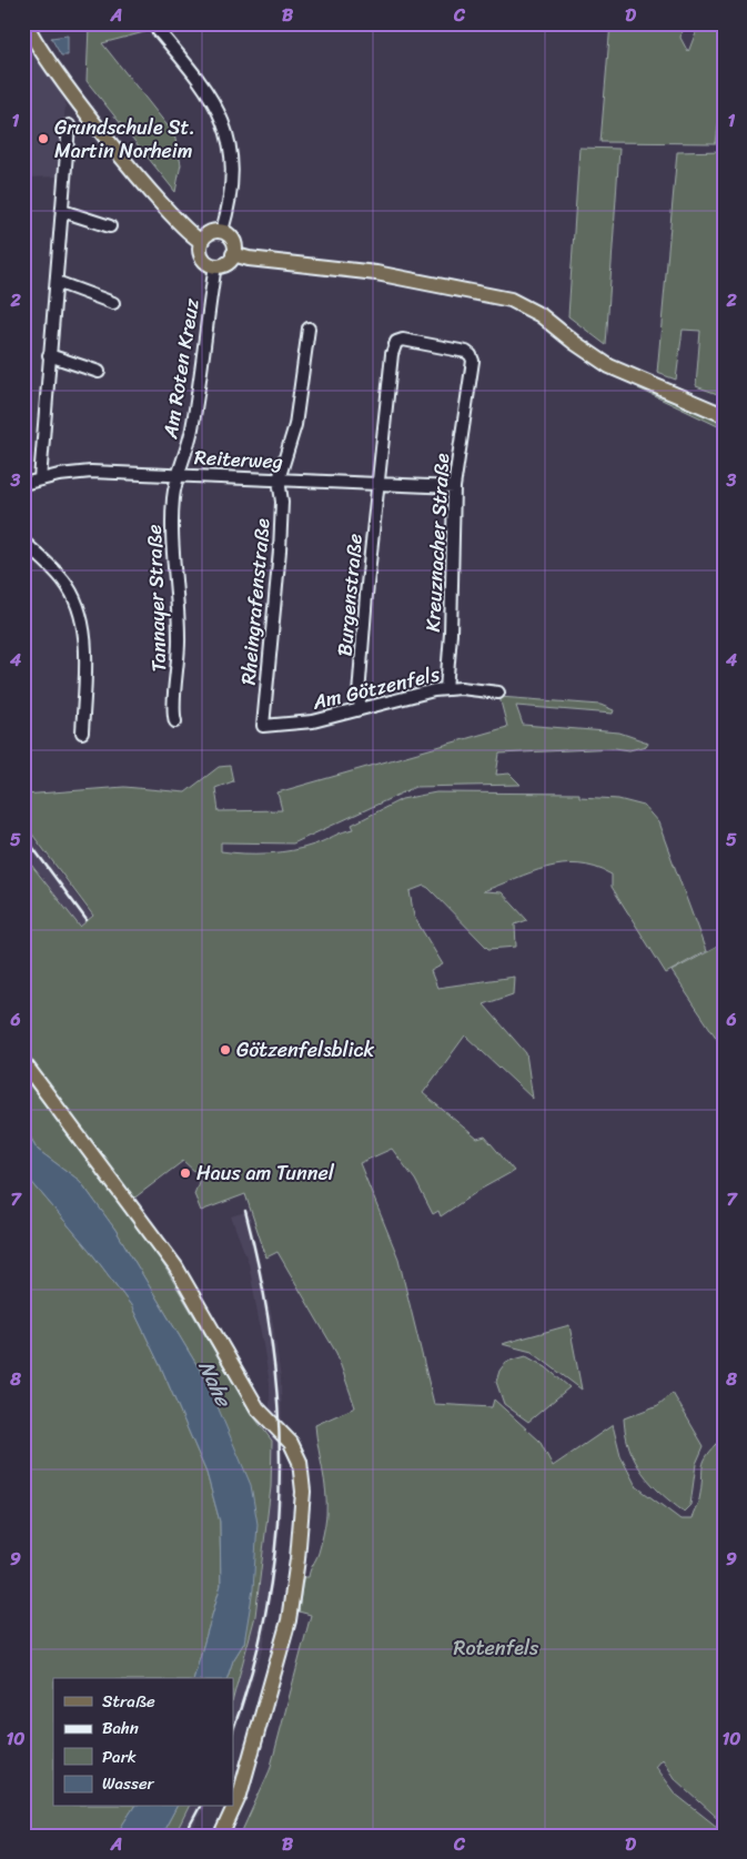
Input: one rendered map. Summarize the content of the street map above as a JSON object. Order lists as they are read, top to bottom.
{
  "streets": {
    "street": [
      "Am Roten Kreuz",
      "Reiterweg",
      "Kreuznacher Straße",
      "Burgenstraße",
      "Tannayer Straße",
      "Rheingrafenstraße",
      "Am Götzenfels"
    ]
  },
  "crossings": [
    ["Am Roten Kreuz", "Reiterweg"],
    ["Am Roten Kreuz", "Tannayer Straße"],
    ["Reiterweg", "Kreuznacher Straße"],
    ["Reiterweg", "Burgenstraße"],
    ["Reiterweg", "Tannayer Straße"],
    ["Reiterweg", "Rheingrafenstraße"],
    ["Kreuznacher Straße", "Burgenstraße"],
    ["Kreuznacher Straße", "Am Götzenfels"],
    ["Burgenstraße", "Am Götzenfels"],
    ["Rheingrafenstraße", "Am Götzenfels"]
  ],
  "water": ["Nahe"],
  "parks": ["Rotenfels"],
  "places": ["Grundschule St. Martin Norheim", "Götzenfelsblick", "Haus am Tunnel"],
  "legend": [
    "Straße",
    "Bahn",
    "Park",
    "Wasser"
  ],
  "grid": {
    "columns": [
      "A",
      "B",
      "C",
      "D"
    ],
    "rows": [
      "1",
      "2",
      "3",
      "4",
      "5",
      "6",
      "7",
      "8",
      "9",
      "10"
    ]
  }
}
